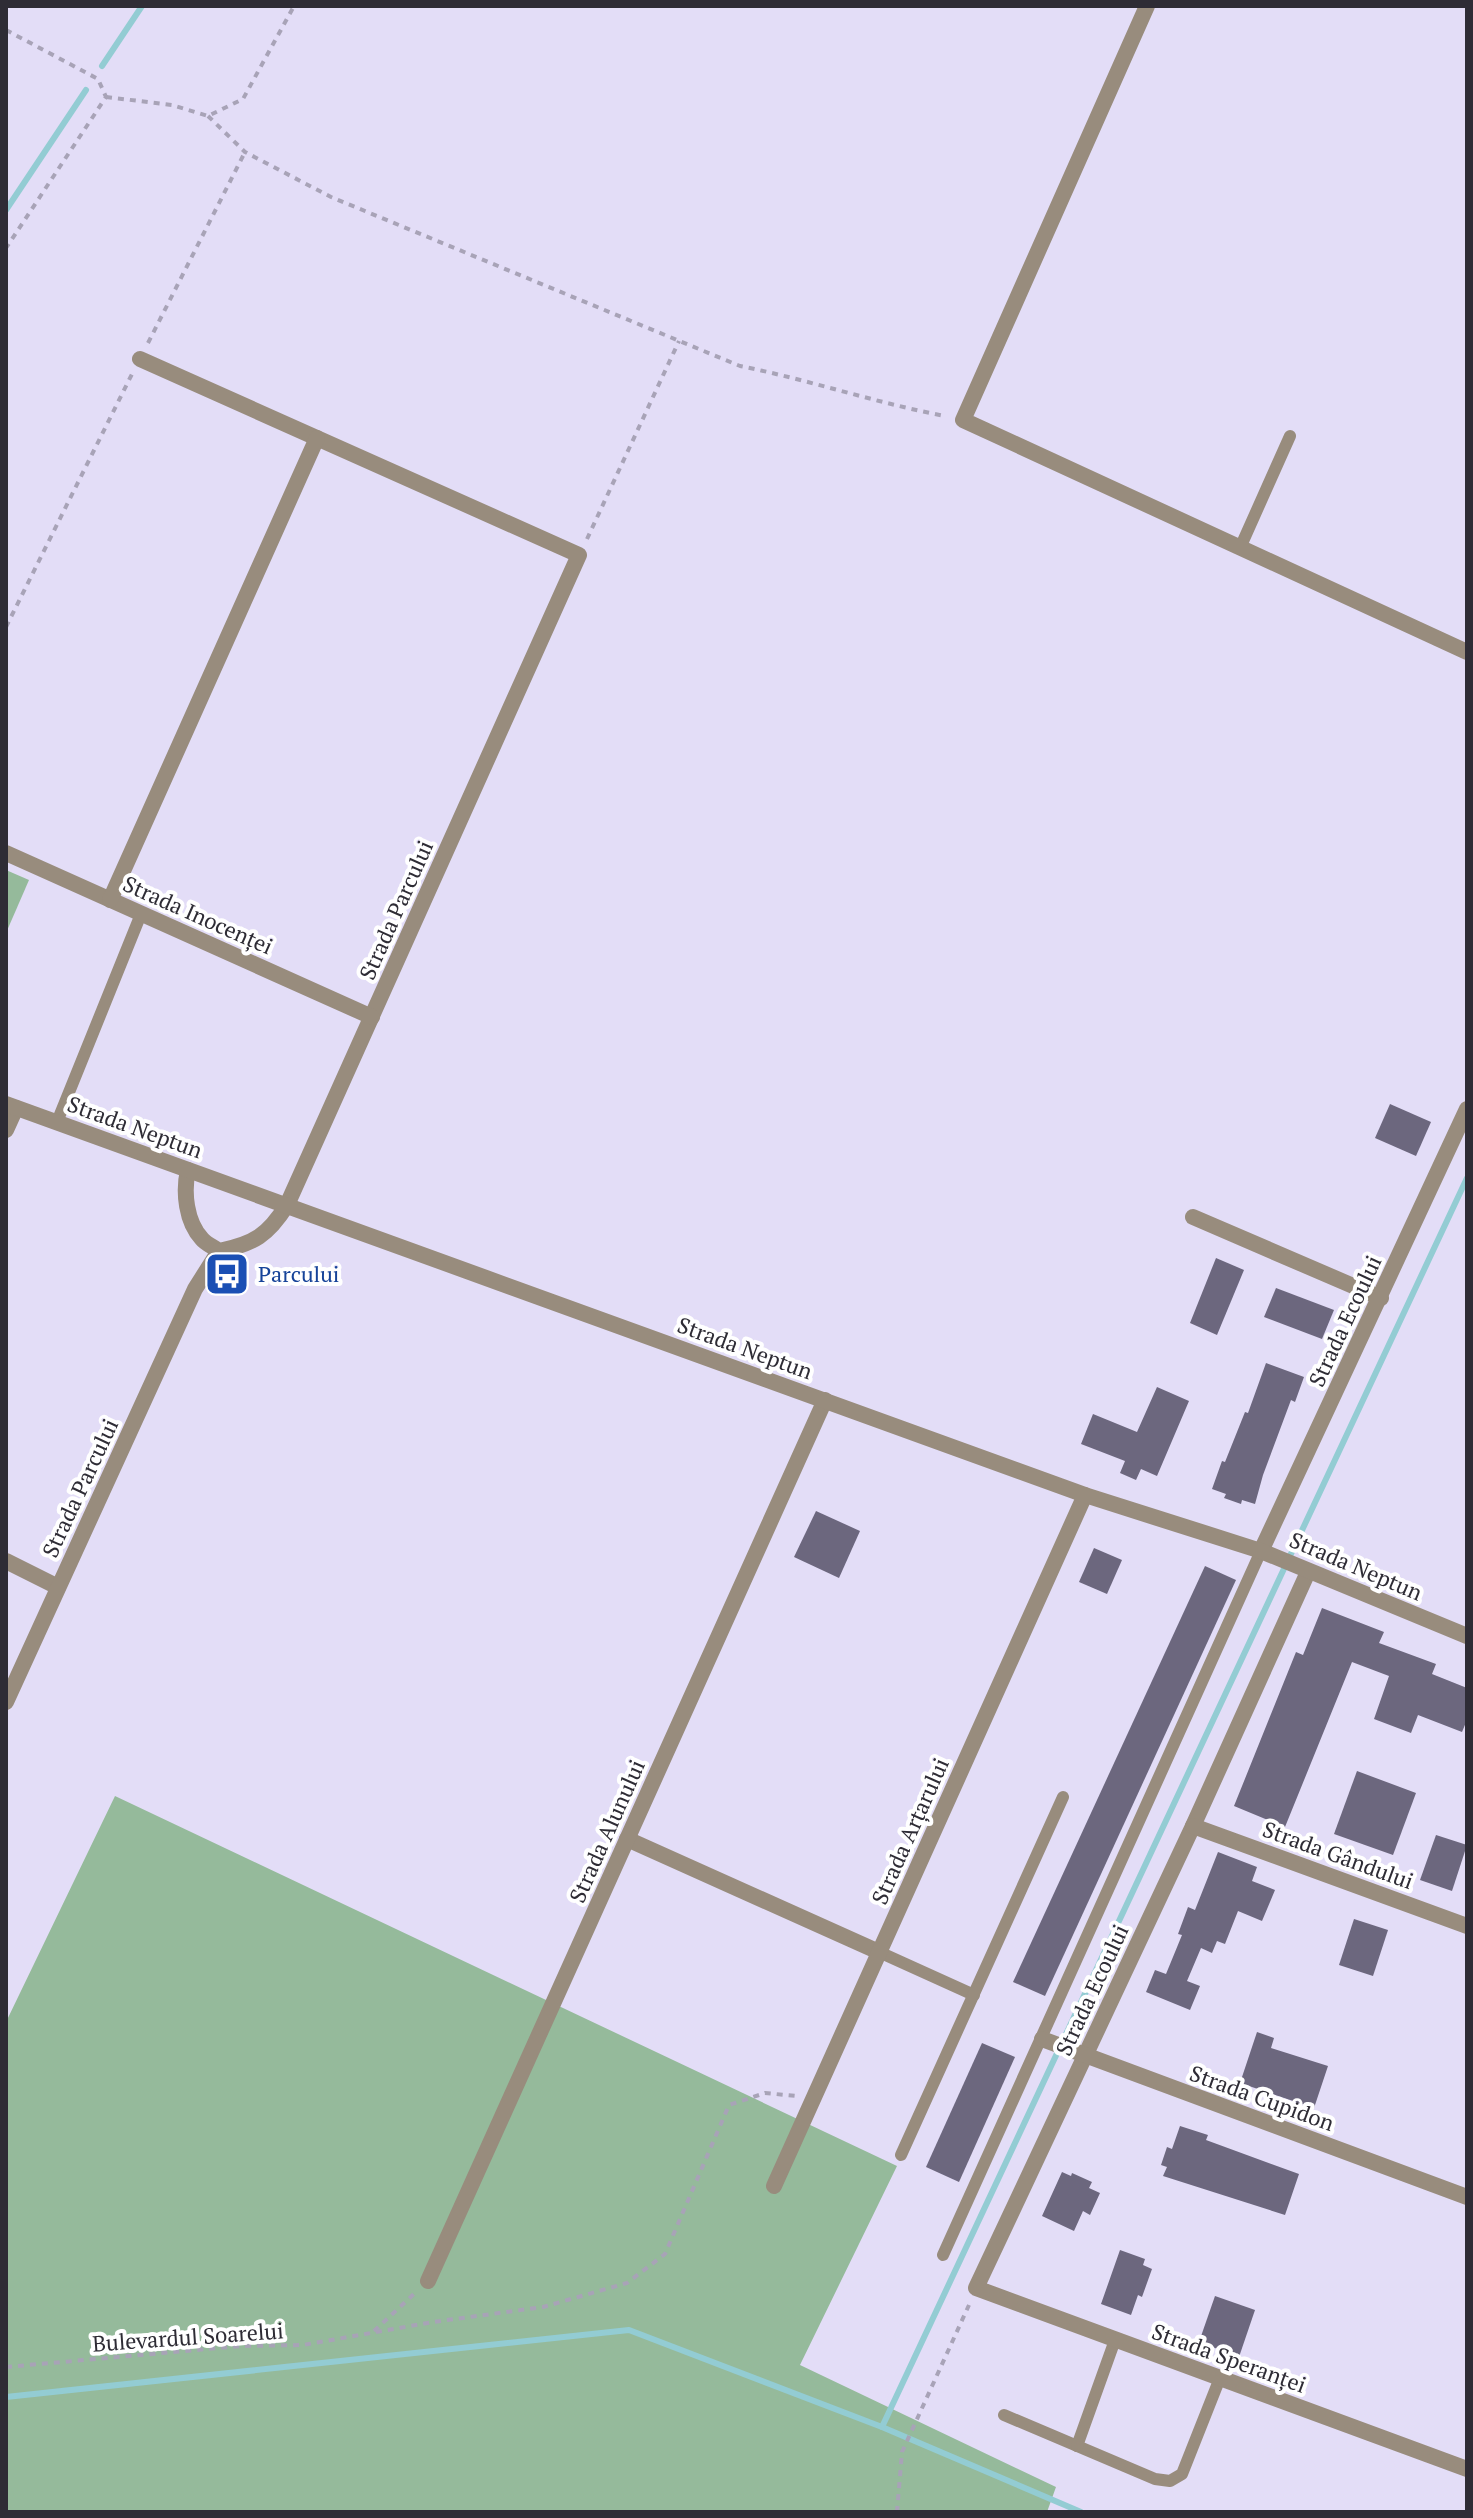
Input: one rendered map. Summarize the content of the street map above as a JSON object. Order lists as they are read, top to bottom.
{
  "streets": {
    "street": [
      "Strada Parcului",
      "Strada Inocenței",
      "Strada Neptun",
      "Strada Ecoului",
      "Strada Alunului",
      "Strada Arțarului",
      "Strada Gândului",
      "Strada Cupidon",
      "Strada Speranței"
    ],
    "path": ["Bulevardul Soarelui"]
  },
  "crossings": [
    ["Strada Parcului", "Strada Inocenței"],
    ["Strada Parcului", "Strada Neptun"],
    ["Strada Neptun", "Strada Ecoului"],
    ["Strada Neptun", "Strada Alunului"],
    ["Strada Neptun", "Strada Arțarului"],
    ["Strada Ecoului", "Strada Gândului"],
    ["Strada Ecoului", "Strada Cupidon"],
    ["Strada Ecoului", "Strada Speranței"],
    ["Strada Arțarului", "Bulevardul Soarelui"]
  ],
  "places": {
    "bus stop": ["Parcului"]
  }
}
